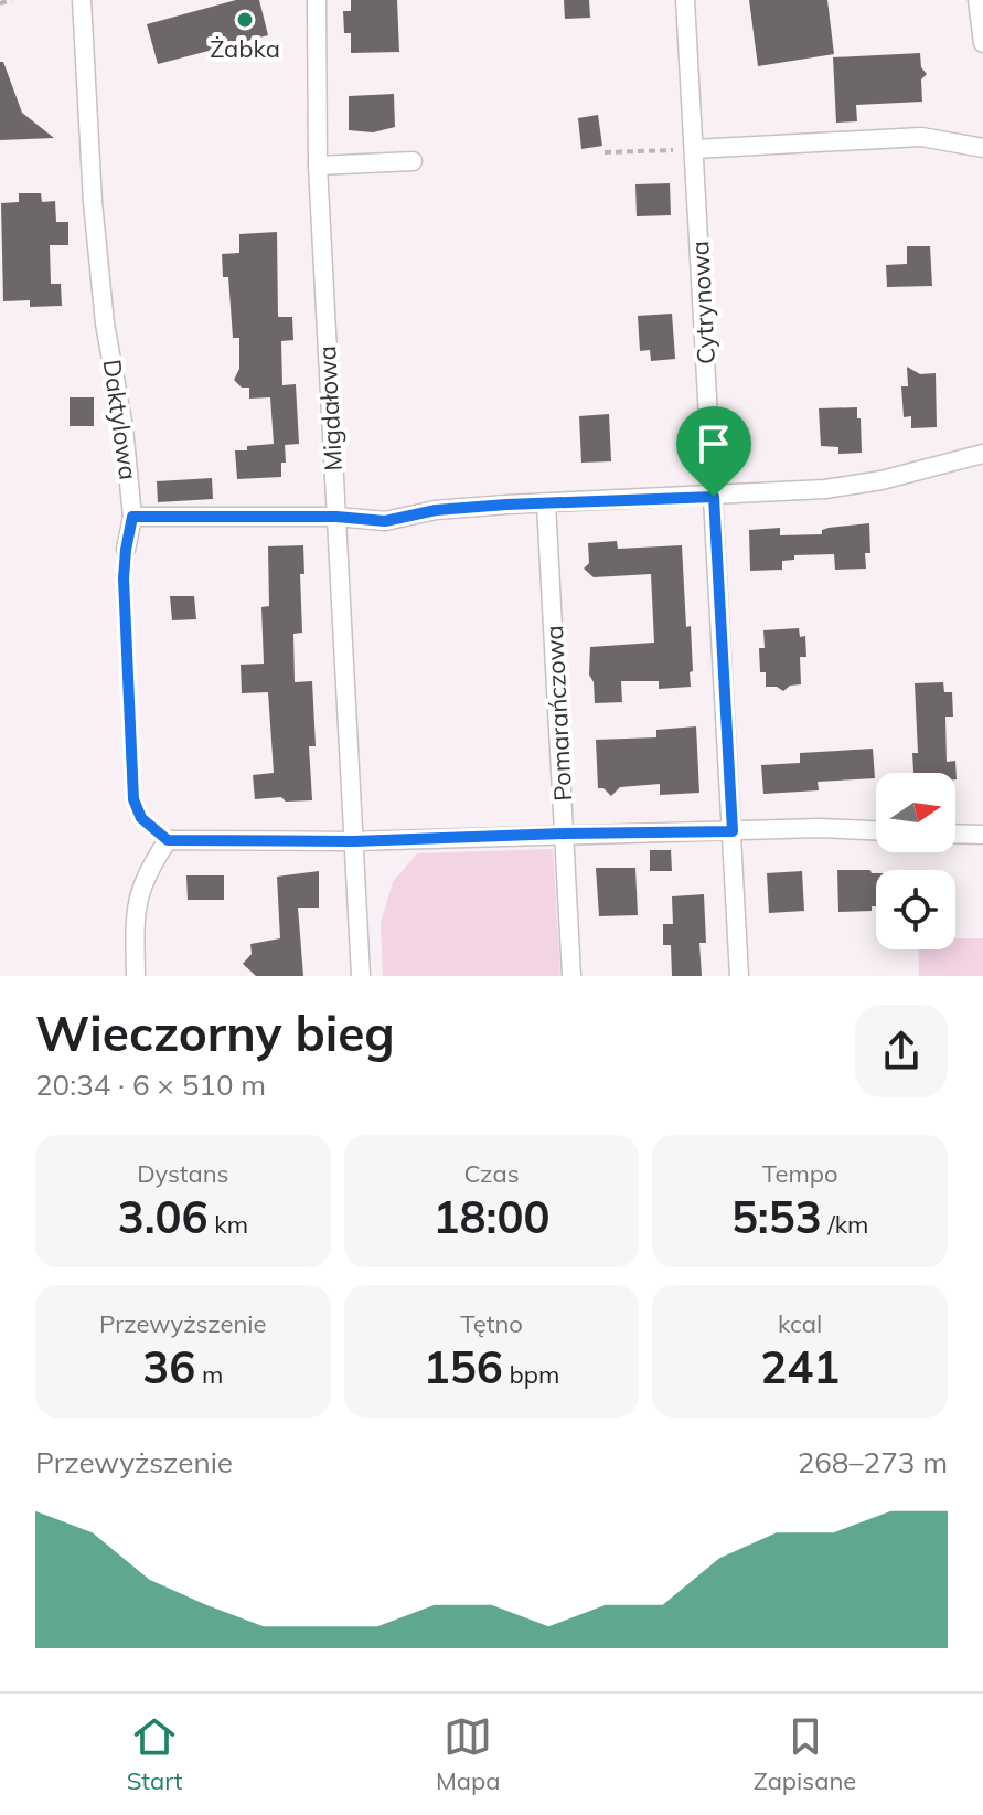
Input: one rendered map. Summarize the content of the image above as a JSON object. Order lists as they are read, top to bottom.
{
  "streets": {
    "street": [
      "Cytrynowa",
      "Migdałowa",
      "Daktylowa",
      "Pomarańczowa"
    ]
  },
  "places": ["Żabka"],
  "north": "right",
  "page": {
    "heading": ["Wieczorny bieg", "20:34 · 6 × 510 m"],
    "stats": [
      ["Dystans", "3.06 km"],
      ["Czas", "18:00"],
      ["Tempo", "5:53 /km"],
      ["Przewyższenie", "36 m"],
      ["Tętno", "156 bpm"],
      ["kcal", "241"]
    ],
    "chart": ["Przewyższenie", "268–273 m"],
    "tabs": ["Start", "Mapa", "Zapisane"]
  }
}
